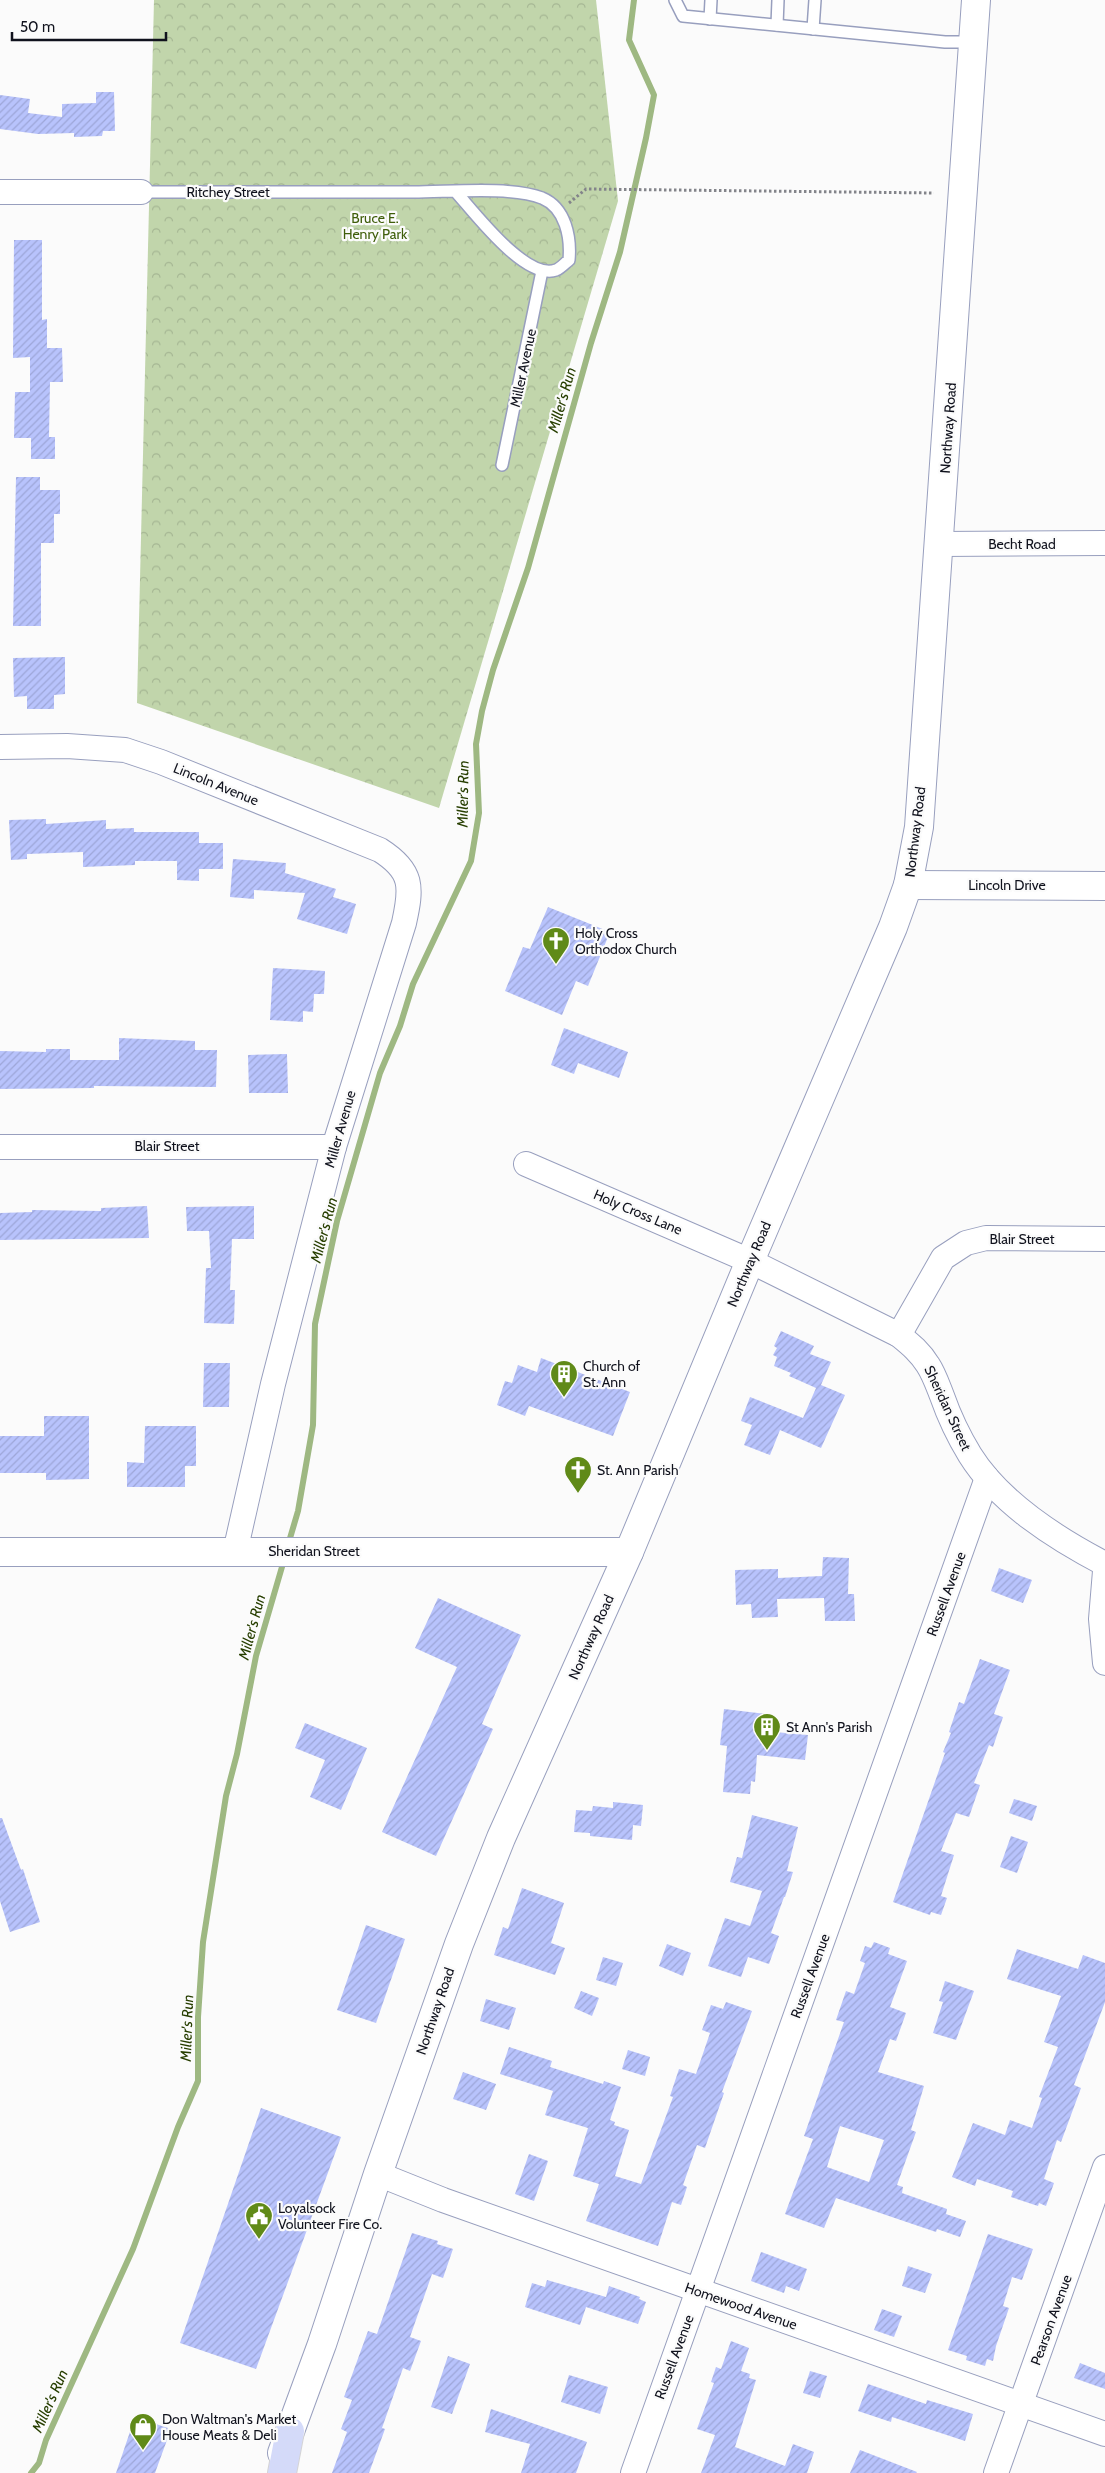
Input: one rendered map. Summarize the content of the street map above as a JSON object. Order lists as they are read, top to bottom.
{
  "streets": {
    "street": [
      "Ritchey Street",
      "Miller Avenue",
      "Northway Road",
      "Becht Road",
      "Lincoln Avenue",
      "Lincoln Drive",
      "Blair Street",
      "Holy Cross Lane",
      "Sheridan Street",
      "Russell Avenue",
      "Homewood Avenue",
      "Pearson Avenue"
    ]
  },
  "crossings": [
    ["Miller Avenue", "Lincoln Avenue"],
    ["Miller Avenue", "Blair Street"],
    ["Miller Avenue", "Sheridan Street"],
    ["Northway Road", "Becht Road"],
    ["Northway Road", "Lincoln Drive"],
    ["Northway Road", "Holy Cross Lane"],
    ["Northway Road", "Sheridan Street"],
    ["Northway Road", "Homewood Avenue"],
    ["Blair Street", "Sheridan Street"],
    ["Holy Cross Lane", "Sheridan Street"],
    ["Sheridan Street", "Russell Avenue"],
    ["Russell Avenue", "Homewood Avenue"],
    ["Homewood Avenue", "Pearson Avenue"]
  ],
  "water": ["Miller's Run"],
  "parks": ["Bruce E. Henry Park"],
  "places": {
    "church": ["Holy Cross Orthodox Church", "St. Ann Parish"],
    "building": ["Church of St. Ann", "St Ann's Parish"],
    "public building": ["Loyalsock Volunteer Fire Co."],
    "shop": ["Don Waltman's Market House Meats & Deli"]
  },
  "scale_bar": "50 m"
}
